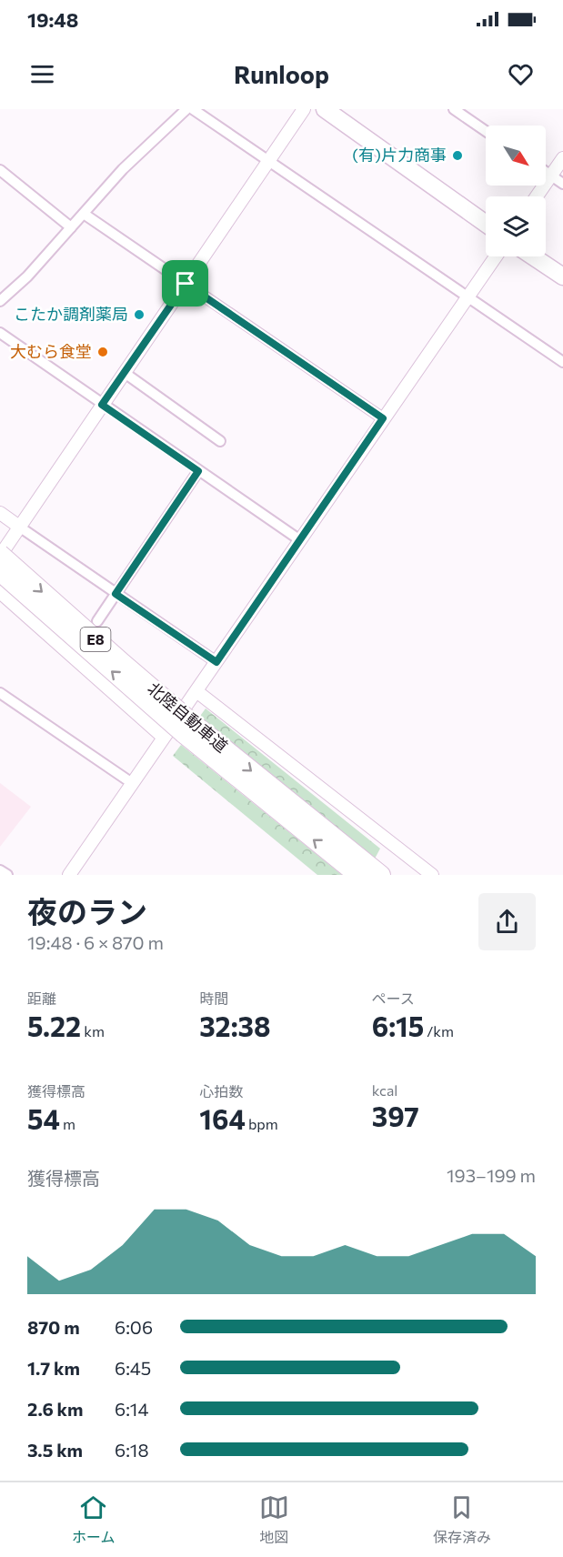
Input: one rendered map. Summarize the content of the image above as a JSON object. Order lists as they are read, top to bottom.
{
  "streets": {
    "highway": ["E8", "北陸自動車道"]
  },
  "places": ["(有)片力商事", "こたか調剤薬局", "大むら食堂"],
  "north": "bottom right",
  "page": {
    "status": "19:48",
    "header": "Runloop",
    "heading": ["夜のラン", "19:48 · 6 × 870 m"],
    "stats": [
      ["距離", "5.22 km"],
      ["時間", "32:38"],
      ["ペース", "6:15 /km"],
      ["獲得標高", "54 m"],
      ["心拍数", "164 bpm"],
      ["kcal", "397"]
    ],
    "chart": ["獲得標高", "193–199 m"],
    "list": [
      {
        "name": "870 m",
        "note": "6:06"
      },
      {
        "name": "1.7 km",
        "note": "6:45"
      },
      {
        "name": "2.6 km",
        "note": "6:14"
      },
      {
        "name": "3.5 km",
        "note": "6:18"
      }
    ],
    "tabs": ["ホーム", "地図", "保存済み"]
  }
}
